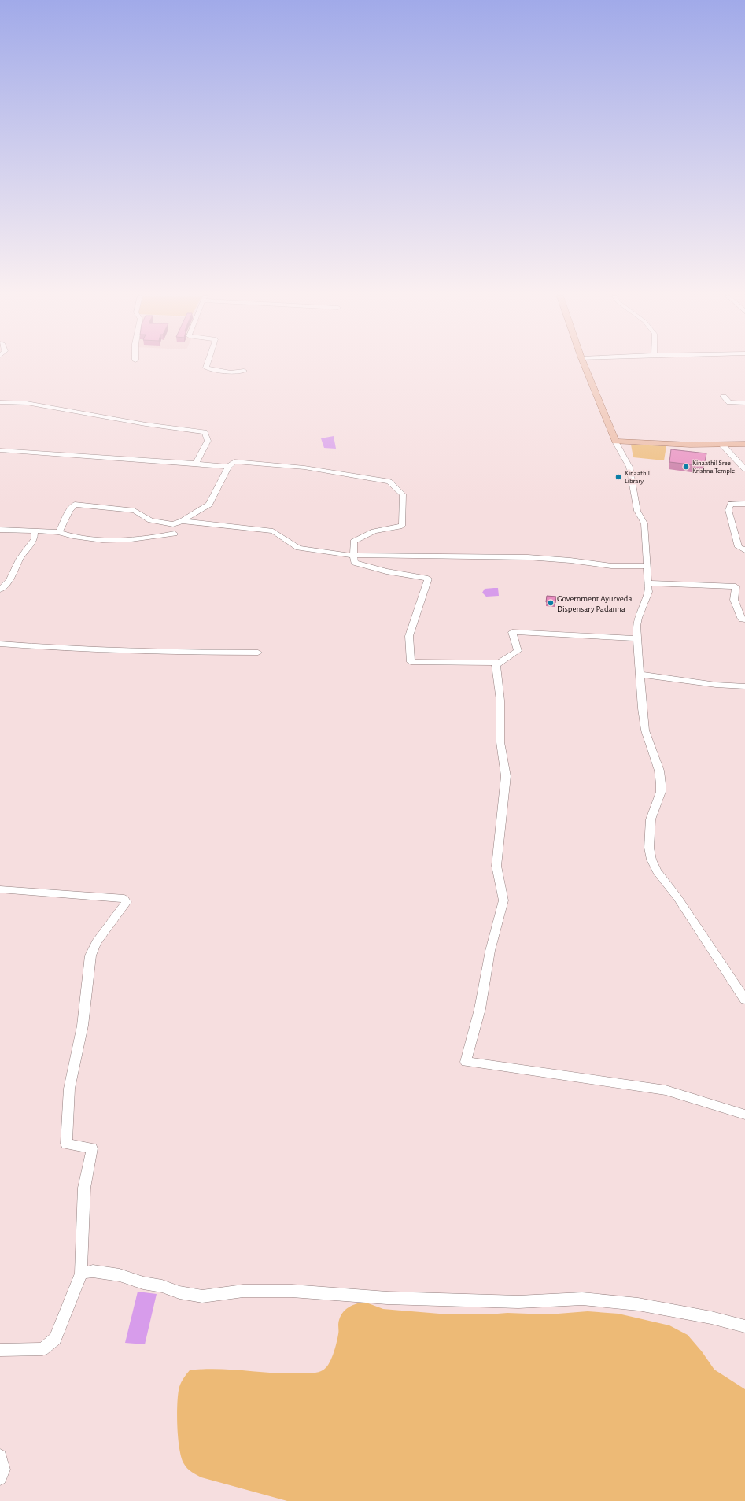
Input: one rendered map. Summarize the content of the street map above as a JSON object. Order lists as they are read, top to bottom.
{
  "places": ["Kinaathil Sree Krishna Temple", "Kinaathil Library", "Government Ayurveda Dispensary Padanna"]
}
